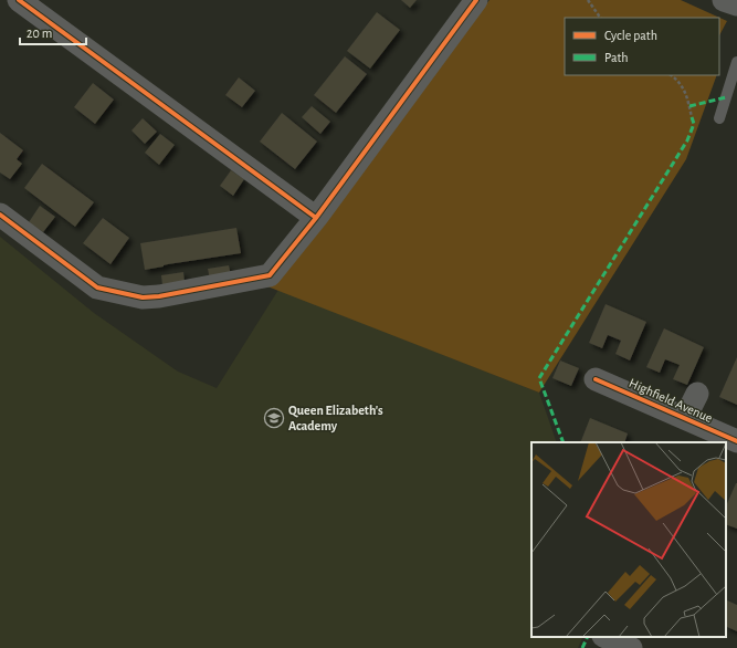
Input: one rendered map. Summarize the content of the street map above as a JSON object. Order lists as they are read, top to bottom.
{
  "streets": {
    "street": ["Highfield Avenue"]
  },
  "places": {
    "school or university": ["Queen Elizabeth's Academy"]
  },
  "legend": ["Cycle path", "Path"],
  "scale_bar": "20 m"
}
